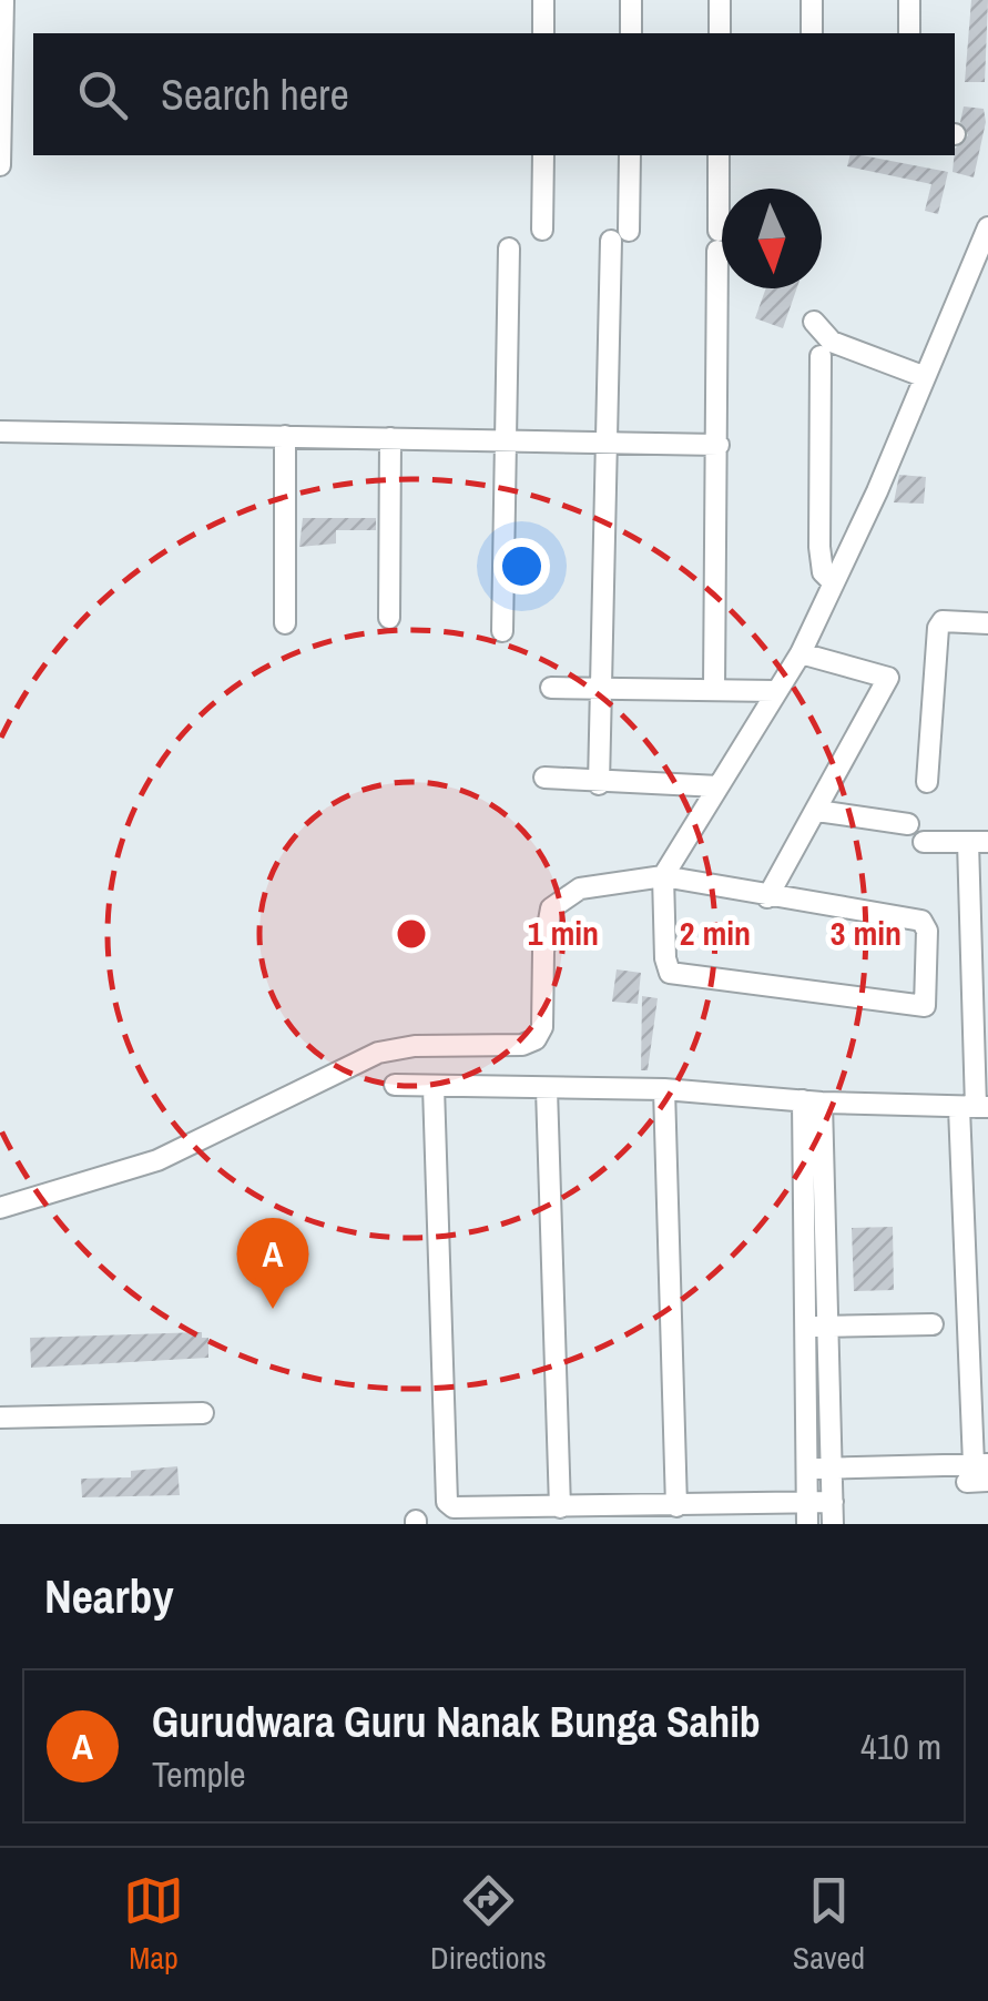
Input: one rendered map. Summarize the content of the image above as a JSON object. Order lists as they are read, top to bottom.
{
  "north": "bottom",
  "page": {
    "search": "Search here",
    "pins": "A",
    "heading": "Nearby",
    "list": [
      {
        "mark": "A",
        "name": "Gurudwara Guru Nanak Bunga Sahib",
        "note": "Temple",
        "value": "410 m"
      }
    ],
    "nav": ["Map", "Directions", "Saved"]
  },
  "rings": ["1 min", "2 min", "3 min"]
}
